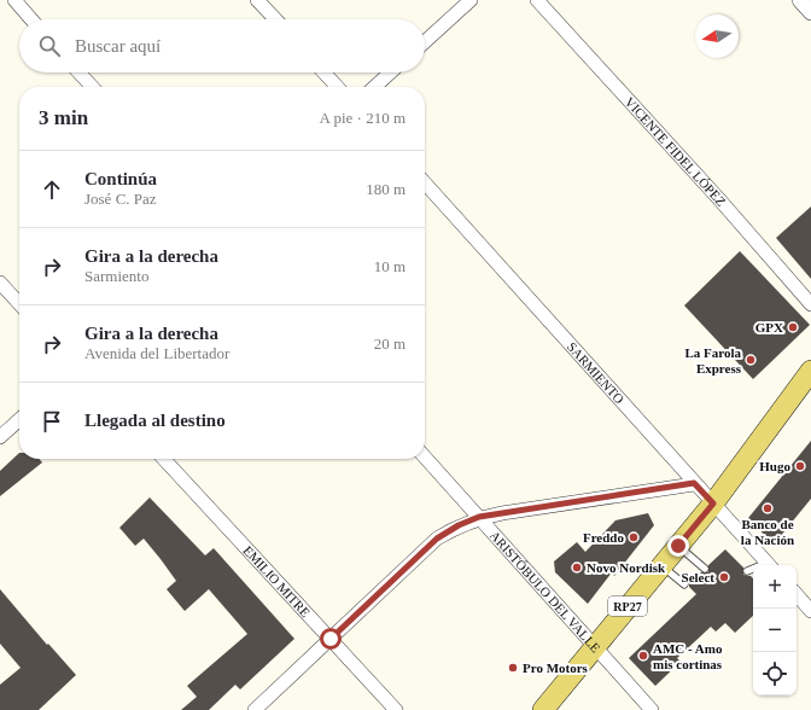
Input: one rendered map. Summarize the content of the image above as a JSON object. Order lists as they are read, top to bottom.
{
  "streets": {
    "main road": ["RP27"],
    "street": [
      "VICENTE FIDEL LÓPEZ",
      "SARMIENTO",
      "EMILIO MITRE",
      "ARISTÓBULO DEL VALLE"
    ]
  },
  "crossings": [
    ["SARMIENTO", "RP27"],
    ["ARISTÓBULO DEL VALLE", "RP27"]
  ],
  "places": [
    "GPX",
    "La Farola Express",
    "Hugo",
    "Banco de la Nación",
    "Freddo",
    "Novo Nordisk",
    "Select",
    "AMC - Amo mis cortinas",
    "Pro Motors"
  ],
  "north": "left",
  "page": {
    "search": "Buscar aquí",
    "heading": ["3 min", "A pie · 210 m"],
    "list": [
      ["Continúa", "José C. Paz", "180 m"],
      ["Gira a la derecha", "Sarmiento", "10 m"],
      ["Gira a la derecha", "Avenida del Libertador", "20 m"],
      "Llegada al destino"
    ],
    "map_buttons": ["+", "−"]
  }
}
